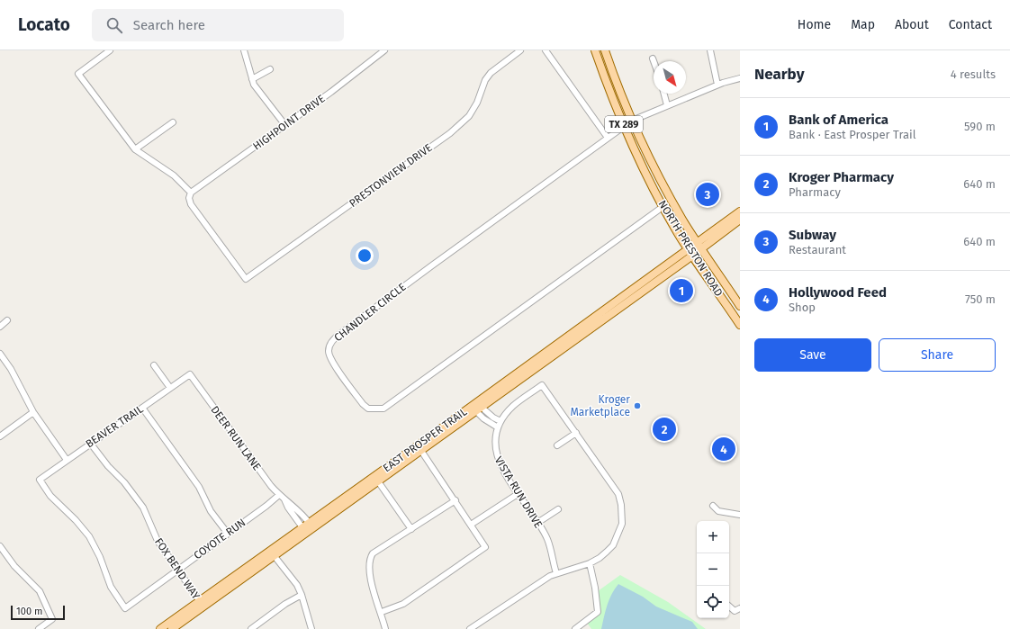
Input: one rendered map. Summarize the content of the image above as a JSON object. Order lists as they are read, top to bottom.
{
  "streets": {
    "main road": ["TX 289", "NORTH PRESTON ROAD", "EAST PROSPER TRAIL"],
    "street": [
      "HIGHPOINT DRIVE",
      "PRESTONVIEW DRIVE",
      "CHANDLER CIRCLE",
      "BEAVER TRAIL",
      "DEER RUN LANE",
      "VISTA RUN DRIVE",
      "COYOTE RUN",
      "FOX BEND WAY"
    ]
  },
  "crossings": [
    ["HIGHPOINT DRIVE", "PRESTONVIEW DRIVE"],
    ["NORTH PRESTON ROAD", "CHANDLER CIRCLE"],
    ["NORTH PRESTON ROAD", "EAST PROSPER TRAIL"],
    ["BEAVER TRAIL", "DEER RUN LANE"],
    ["BEAVER TRAIL", "COYOTE RUN"],
    ["BEAVER TRAIL", "FOX BEND WAY"],
    ["DEER RUN LANE", "EAST PROSPER TRAIL"],
    ["DEER RUN LANE", "COYOTE RUN"],
    ["EAST PROSPER TRAIL", "FOX BEND WAY"],
    ["COYOTE RUN", "FOX BEND WAY"]
  ],
  "places": ["Kroger Marketplace"],
  "scale_bar": "100 m",
  "north": "bottom right",
  "page": {
    "header": "Locato",
    "search": "Search here",
    "nav": [
      "Home",
      "Map",
      "About",
      "Contact"
    ],
    "heading": ["Nearby", "4 results"],
    "list": [
      {
        "mark": "1",
        "name": "Bank of America",
        "note": "Bank · East Prosper Trail",
        "value": "590 m"
      },
      {
        "mark": "2",
        "name": "Kroger Pharmacy",
        "note": "Pharmacy",
        "value": "640 m"
      },
      {
        "mark": "3",
        "name": "Subway",
        "note": "Restaurant",
        "value": "640 m"
      },
      {
        "mark": "4",
        "name": "Hollywood Feed",
        "note": "Shop",
        "value": "750 m"
      }
    ],
    "pins": [
      "3",
      "1",
      "2",
      "4"
    ],
    "buttons": ["Save", "Share"],
    "map_buttons": ["+", "−"],
    "scale": "100 m"
  }
}
